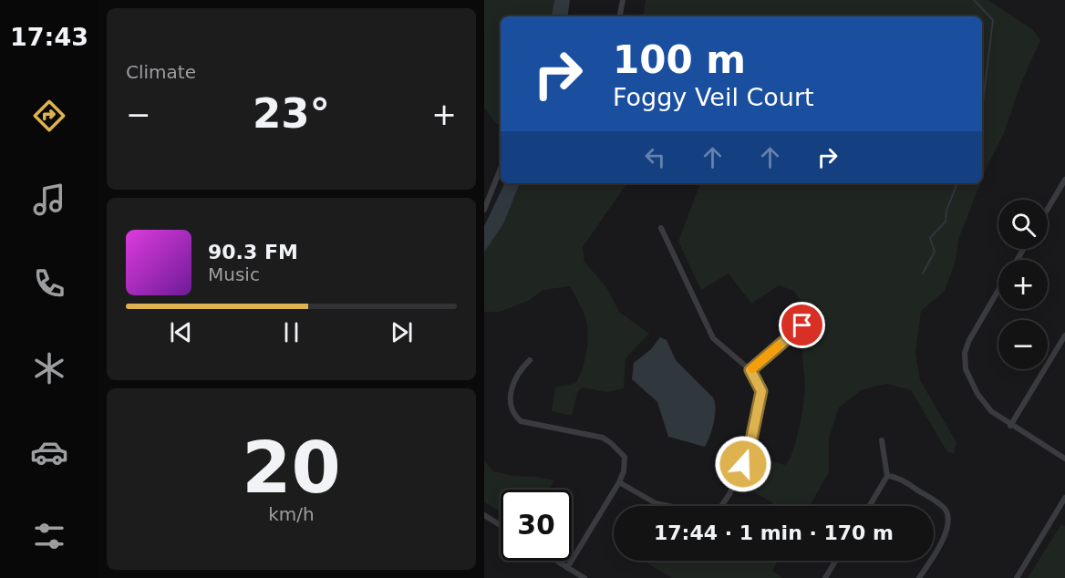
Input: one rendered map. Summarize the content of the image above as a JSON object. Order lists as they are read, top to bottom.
{
  "page": {
    "tabs": "17:43",
    "tile": [
      "Climate",
      ["20", "km/h"]
    ],
    "turn": ["100 m", "Foggy Veil Court"],
    "heat": ["−", "23°", "+"],
    "map_buttons": ["+", "−"],
    "song": ["90.3 FM", "Music"],
    "limit": "30",
    "trip": "17:44 · 1 min · 170 m"
  }
}
